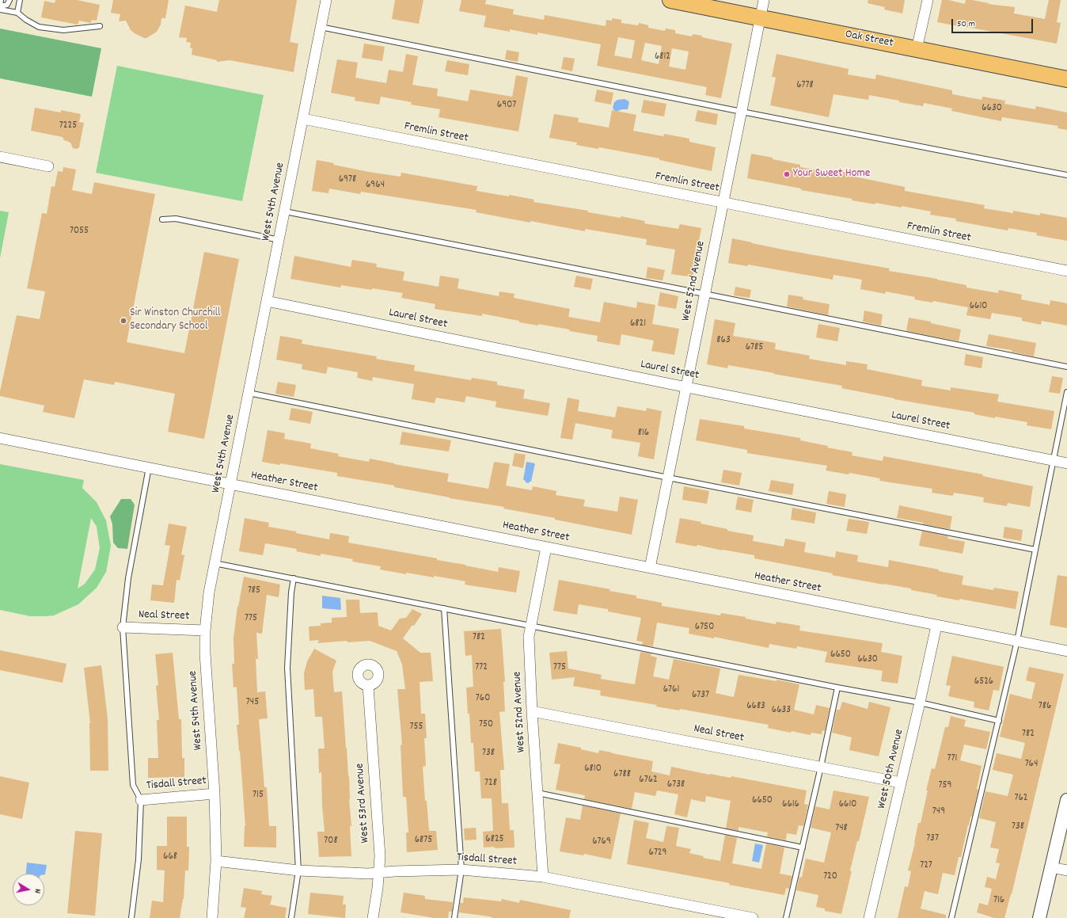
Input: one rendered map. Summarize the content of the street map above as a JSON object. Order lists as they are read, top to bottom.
{
  "streets": {
    "main road": ["Oak Street"],
    "street": [
      "Fremlin Street",
      "West 54th Avenue",
      "West 52nd Avenue",
      "Laurel Street",
      "Heather Street",
      "Neal Street",
      "West 50th Avenue",
      "Tisdall Street",
      "West 53rd Avenue"
    ]
  },
  "crossings": [
    ["Oak Street", "West 52nd Avenue"],
    ["Fremlin Street", "West 54th Avenue"],
    ["Fremlin Street", "West 52nd Avenue"],
    ["West 54th Avenue", "Laurel Street"],
    ["West 54th Avenue", "Heather Street"],
    ["West 54th Avenue", "Neal Street"],
    ["West 54th Avenue", "Tisdall Street"],
    ["West 52nd Avenue", "Laurel Street"],
    ["West 52nd Avenue", "Heather Street"],
    ["West 52nd Avenue", "Neal Street"],
    ["West 52nd Avenue", "Tisdall Street"],
    ["Heather Street", "West 50th Avenue"],
    ["Neal Street", "West 50th Avenue"],
    ["Tisdall Street", "West 53rd Avenue"]
  ],
  "places": ["Your Sweet Home", "Sir Winston Churchill Secondary School"],
  "house_numbers": [
    "6812",
    "6778",
    "6907",
    "6630",
    "7225",
    "6978",
    "6964",
    "7055",
    "6610",
    "6821",
    "863",
    "6785",
    "816",
    "785",
    "775",
    "6750",
    "782",
    "6650",
    "6630",
    "772",
    "775",
    "6526",
    "6761",
    "6737",
    "760",
    "745",
    "6683",
    "786",
    "6633",
    "750",
    "755",
    "782",
    "738",
    "771",
    "764",
    "6810",
    "6788",
    "6762",
    "728",
    "6738",
    "759",
    "715",
    "762",
    "6650",
    "6616",
    "6610",
    "749",
    "738",
    "748",
    "737",
    "6825",
    "6875",
    "708",
    "6769",
    "6729",
    "668",
    "727",
    "720",
    "716"
  ],
  "scale_bar": "50 m",
  "north": "right"
}
